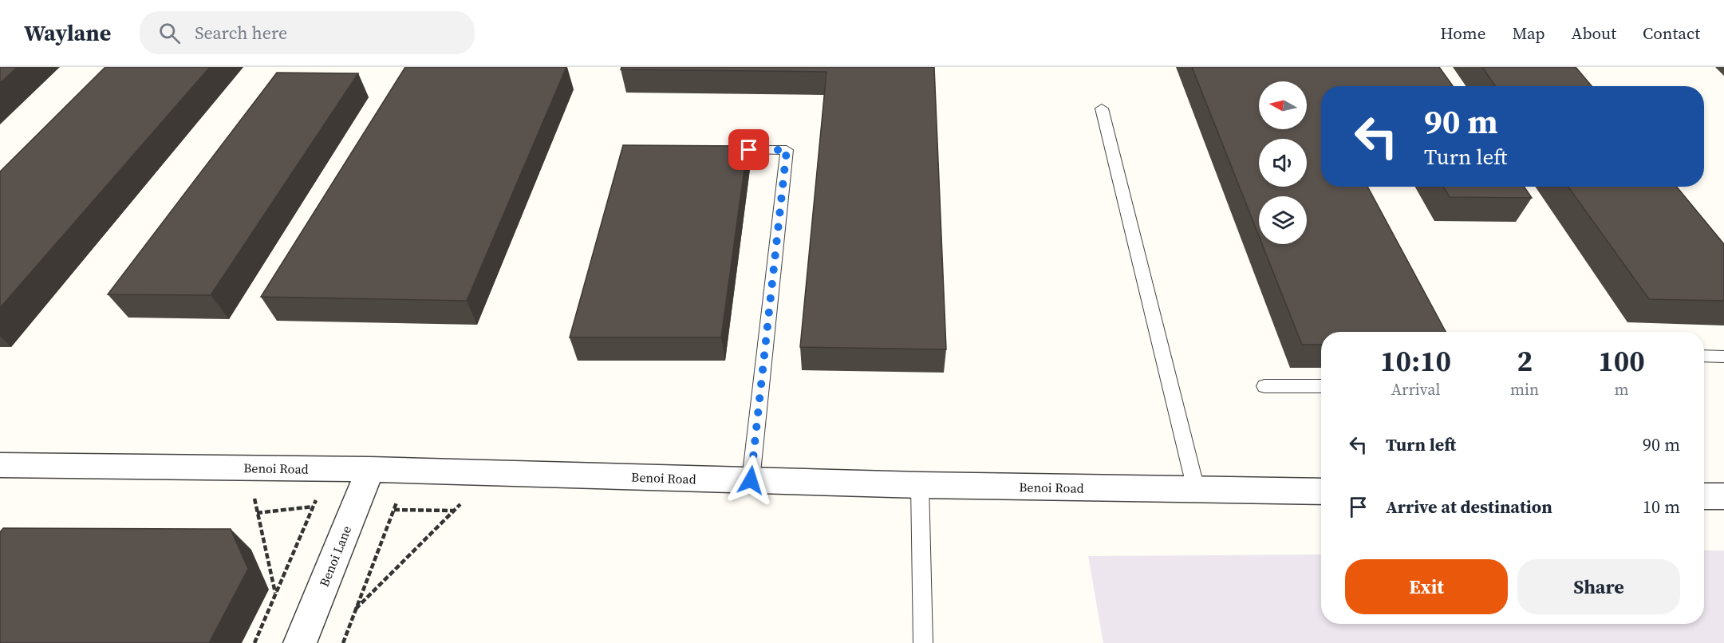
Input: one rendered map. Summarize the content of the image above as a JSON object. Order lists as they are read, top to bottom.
{
  "streets": {
    "street": ["Benoi Road", "Benoi Lane"]
  },
  "crossings": [
    ["Benoi Road", "Benoi Lane"]
  ],
  "north": "left",
  "page": {
    "header": "Waylane",
    "search": "Search here",
    "nav": [
      "Home",
      "Map",
      "About",
      "Contact"
    ],
    "turn": ["90 m", "Turn left"],
    "eta": [
      "10:10",
      "Arrival",
      "2",
      "min",
      "100",
      "m"
    ],
    "list": [
      {
        "name": "Turn left",
        "value": "90 m"
      },
      {
        "name": "Arrive at destination",
        "value": "10 m"
      }
    ],
    "buttons": ["Exit", "Share"]
  }
}
